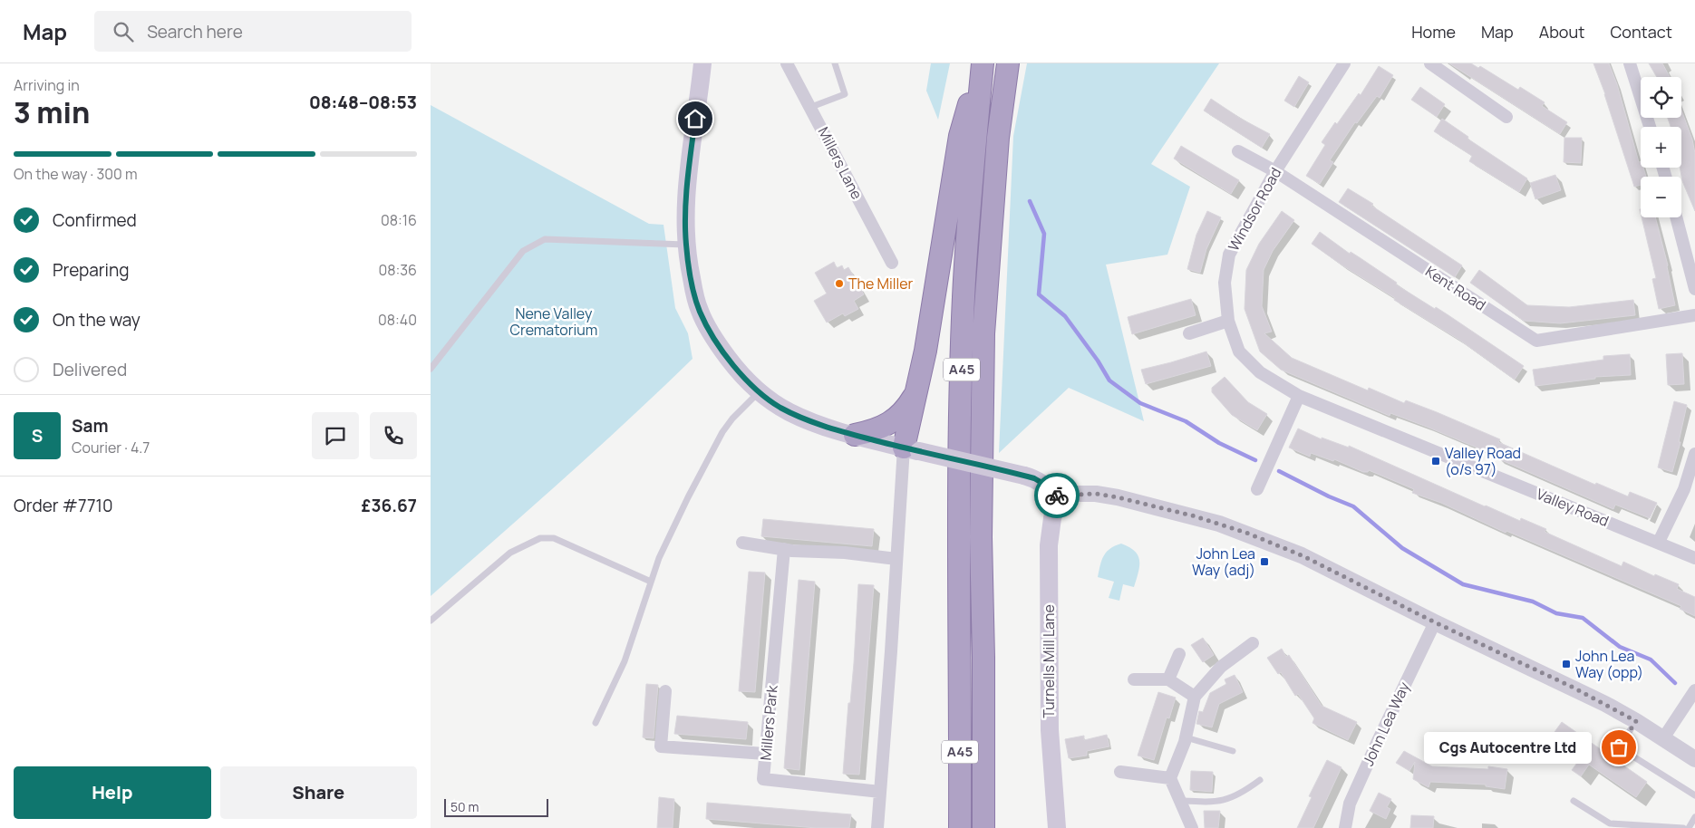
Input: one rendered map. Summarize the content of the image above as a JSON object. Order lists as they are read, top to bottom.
{
  "streets": {
    "highway": ["A45"],
    "main road": ["Turnells Mill Lane"],
    "street": [
      "Millers Lane",
      "Windsor Road",
      "Kent Road",
      "Valley Road",
      "Millers Park",
      "John Lea Way"
    ]
  },
  "crossings": [
    ["Windsor Road", "Kent Road"],
    ["Windsor Road", "Valley Road"]
  ],
  "parks": ["Nene Valley Crematorium"],
  "places": {
    "other": ["The Miller", "Cgs Autocentre Ltd"],
    "transit": ["Valley Road (o/s 97)", "John Lea Way (adj)", "John Lea Way (opp)"]
  },
  "scale_bar": "50 m",
  "page": {
    "header": "Map",
    "search": "Search here",
    "nav": [
      "Home",
      "Map",
      "About",
      "Contact"
    ],
    "heading": ["3 min", "Arriving in", "08:48–08:53"],
    "panel": [
      "Sam",
      "Courier · 4.7",
      "Order #7710",
      "£36.67"
    ],
    "map_buttons": ["+", "−"],
    "bar": "On the way · 300 m",
    "list": [
      ["Confirmed", "08:16"],
      ["Preparing", "08:36"],
      ["On the way", "08:40"],
      "Delivered"
    ],
    "round": "S",
    "bubble": "Cgs Autocentre Ltd",
    "buttons": ["Help", "Share"],
    "scale": "50 m"
  }
}
